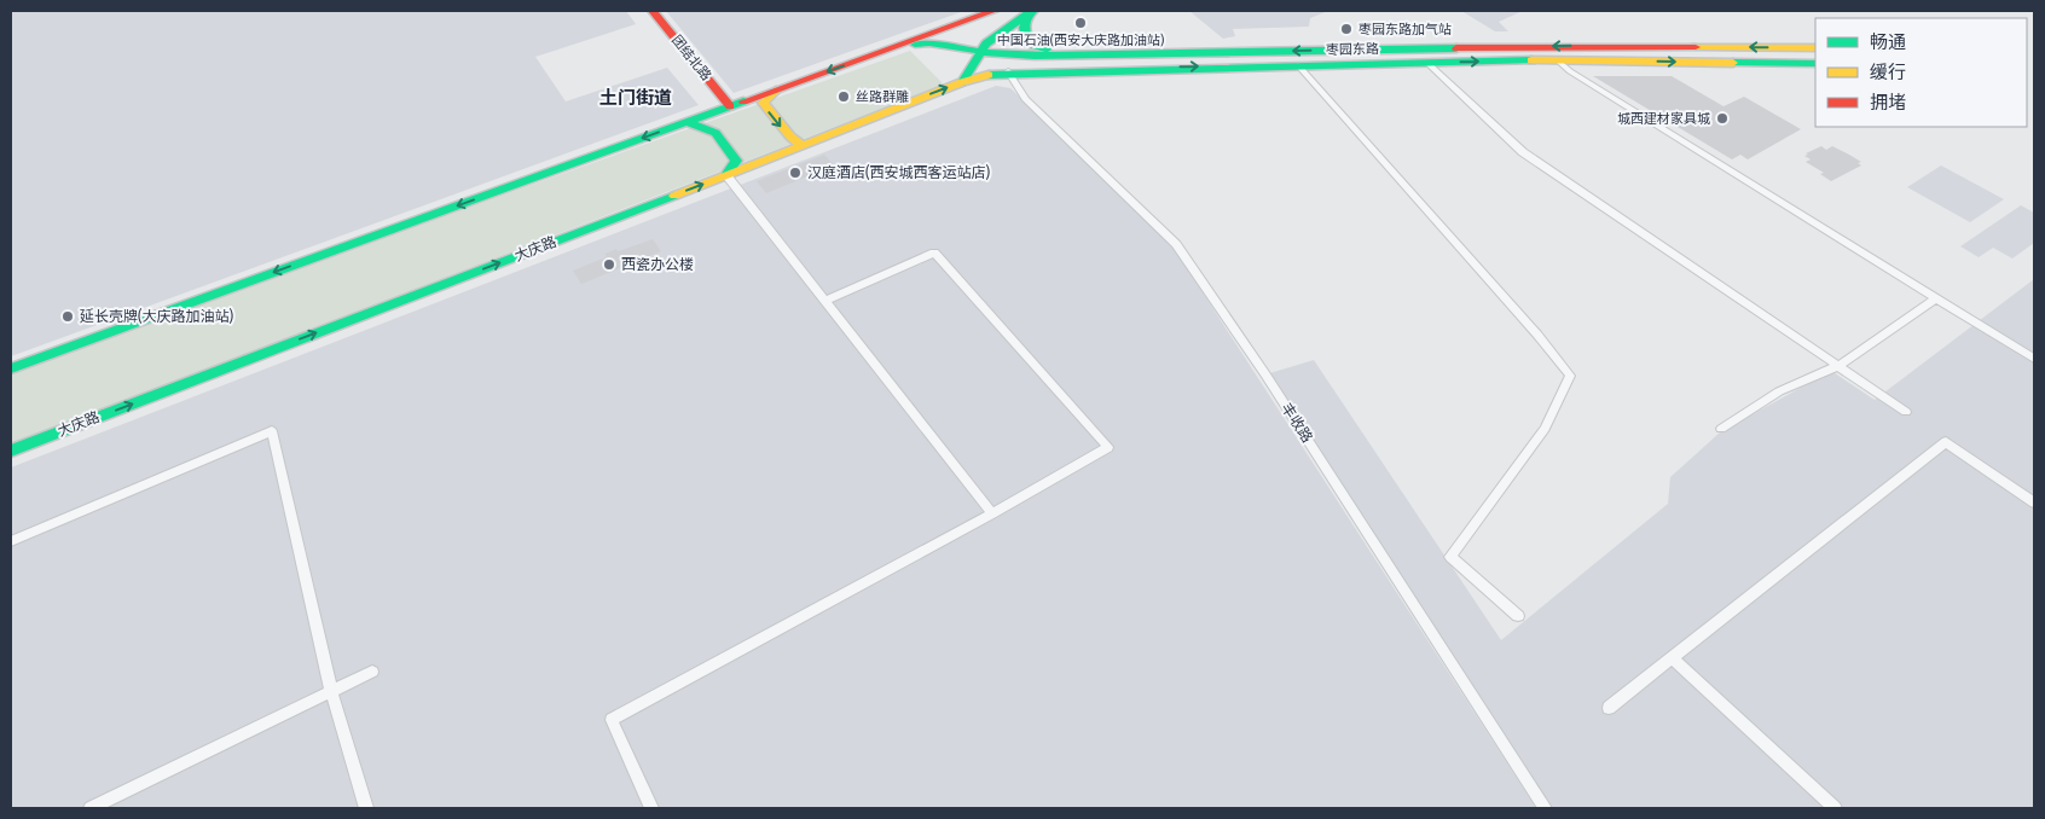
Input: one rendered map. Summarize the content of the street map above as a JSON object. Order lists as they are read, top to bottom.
{
  "streets": {
    "main road": ["枣园东路", "团结北路", "大庆路"],
    "street": ["丰收路"]
  },
  "crossings": [
    ["枣园东路", "大庆路"],
    ["枣园东路", "丰收路"]
  ],
  "districts": ["土门街道"],
  "places": [
    "中国石油(西安大庆路加油站)",
    "枣园东路加气站",
    "丝路群雕",
    "城西建材家具城",
    "汉庭酒店(西安城西客运站店)",
    "西瓷办公楼",
    "延长壳牌(大庆路加油站)"
  ],
  "legend": ["畅通", "缓行", "拥堵"]
}
